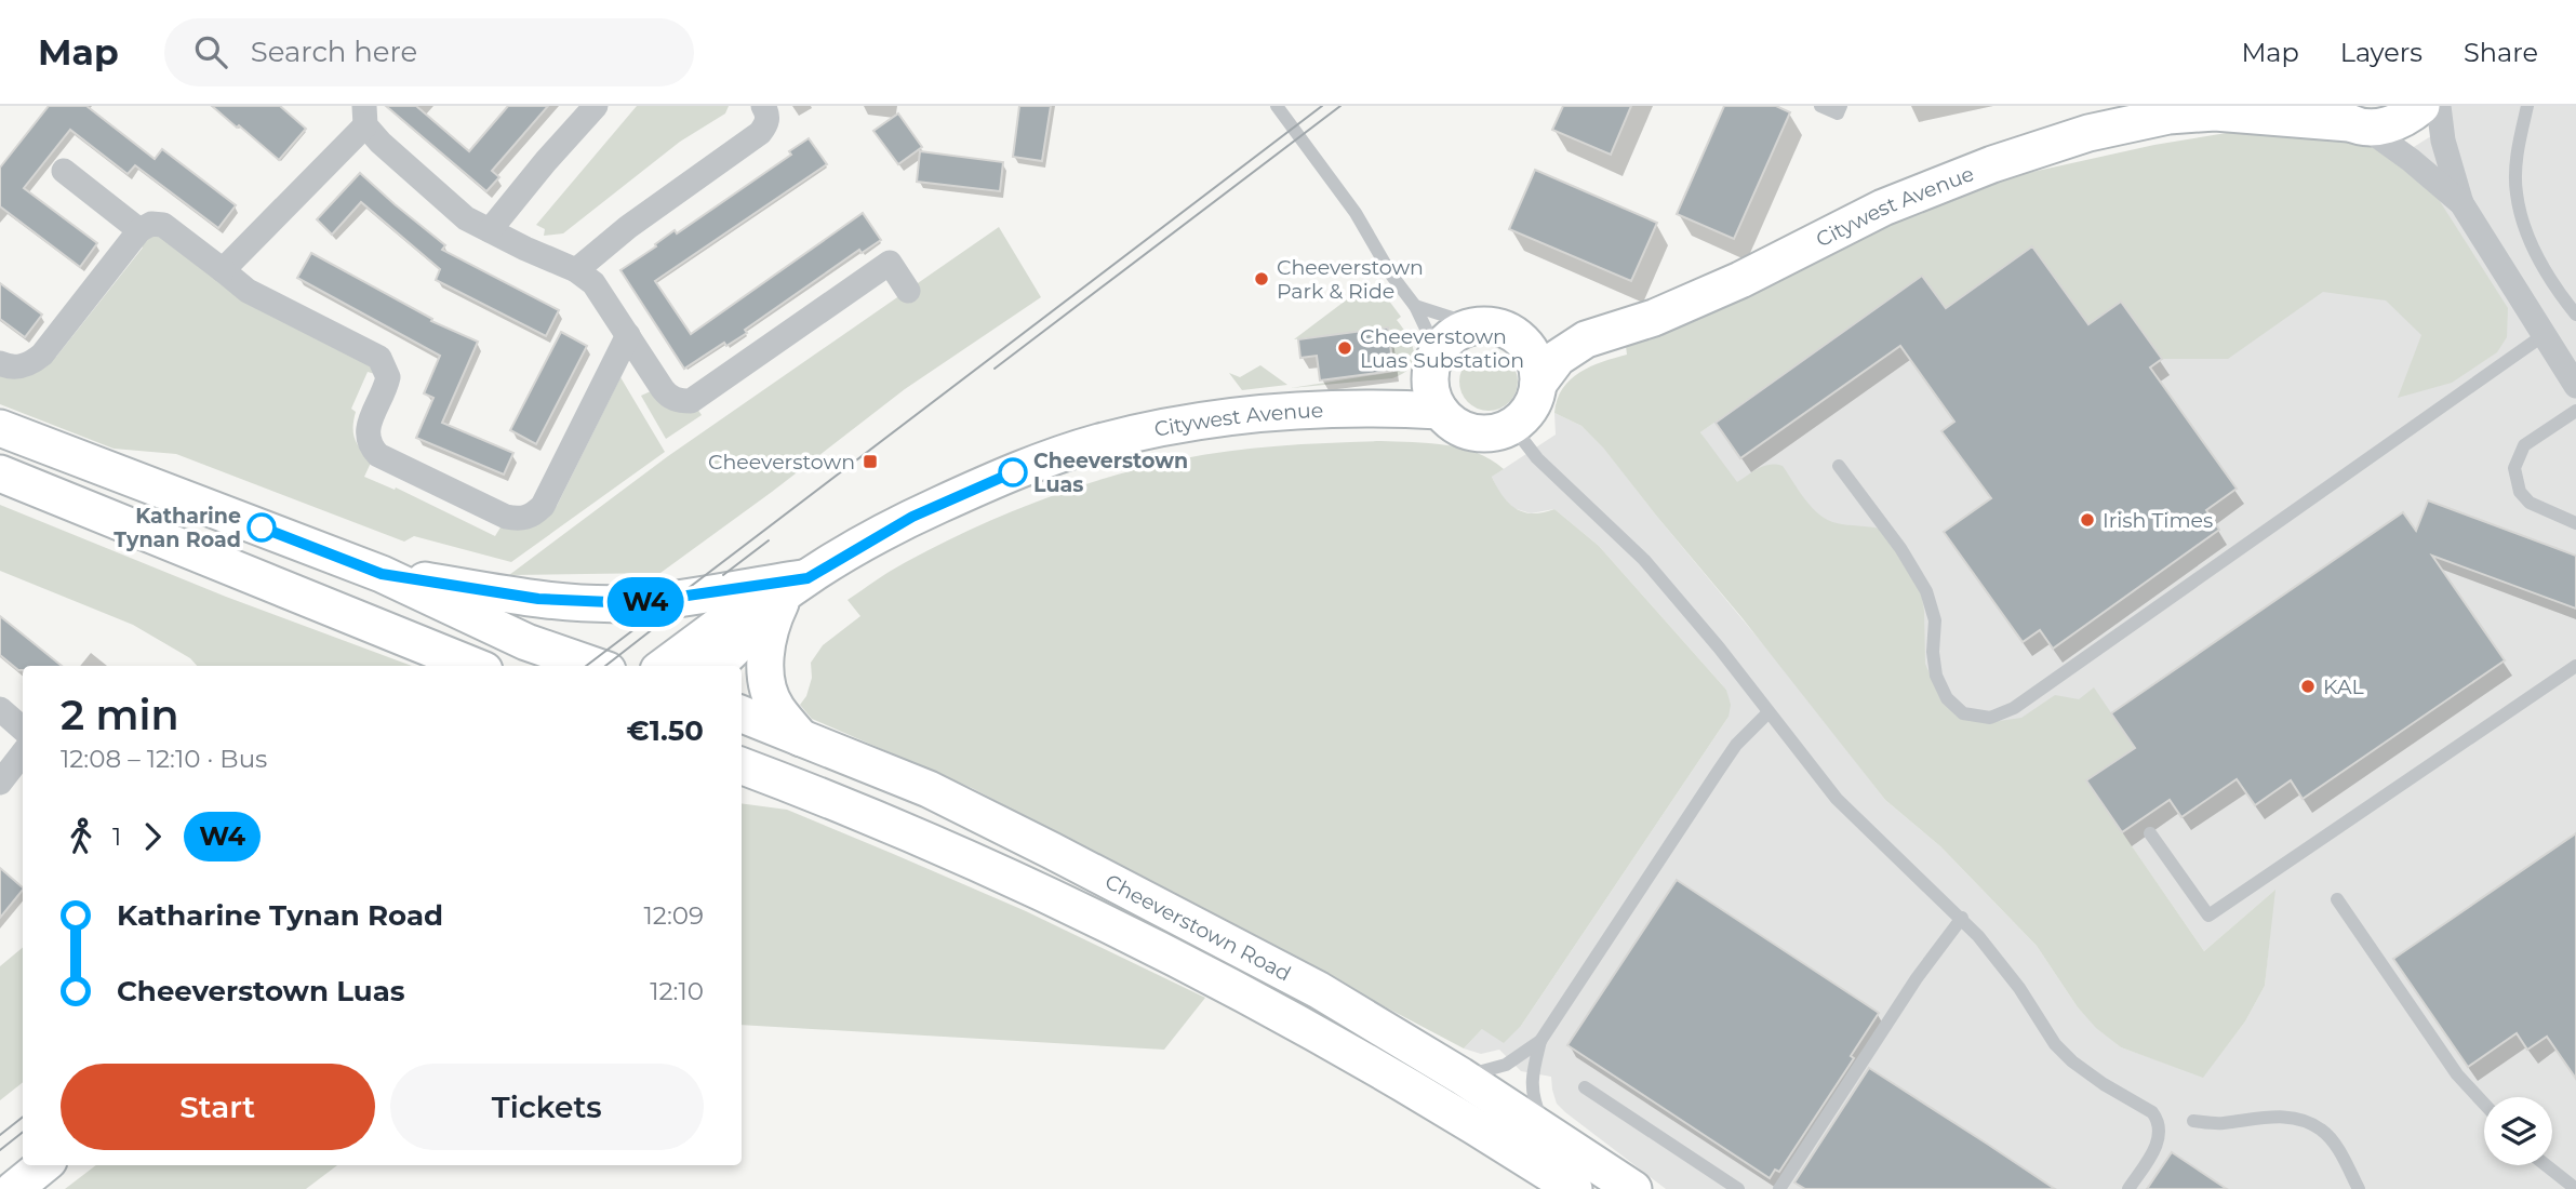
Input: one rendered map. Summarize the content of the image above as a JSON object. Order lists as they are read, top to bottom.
{
  "streets": {
    "main road": ["Citywest Avenue", "Cheeverstown Road"]
  },
  "places": {
    "other": [
      "Cheeverstown Park & Ride",
      "Cheeverstown Luas Substation",
      "Cheeverstown Luas",
      "Irish Times",
      "Katharine Tynan Road",
      "KAL"
    ],
    "transit": ["Cheeverstown"]
  },
  "lines": ["bus line W4"],
  "page": {
    "header": "Map",
    "search": "Search here",
    "nav": ["Map", "Layers", "Share"],
    "on_map": "W4",
    "heading": ["2 min", "12:08 – 12:10 · Bus", "€1.50"],
    "legs": ["1", "W4"],
    "list": [
      {
        "name": "Katharine Tynan Road",
        "value": "12:09"
      },
      {
        "name": "Cheeverstown Luas",
        "value": "12:10"
      }
    ],
    "buttons": ["Start", "Tickets"]
  }
}
